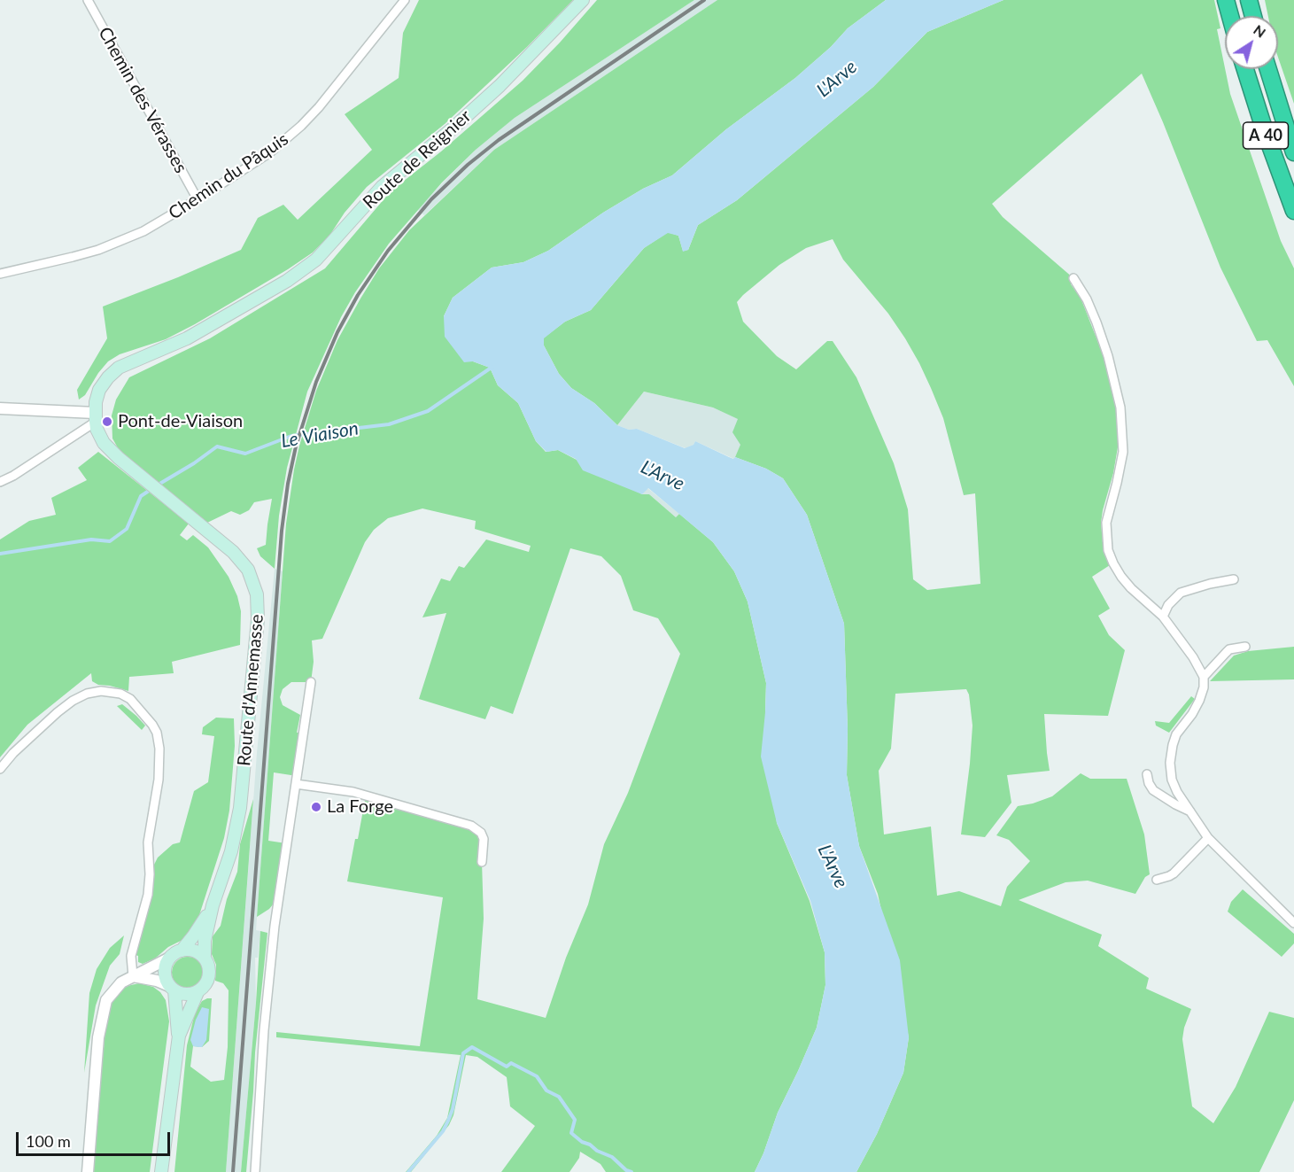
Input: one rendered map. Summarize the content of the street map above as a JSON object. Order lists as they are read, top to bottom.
{
  "streets": {
    "highway": ["A 40"],
    "main road": ["Route de Reignier", "Route d'Annemasse"],
    "street": ["Chemin des Vérasses", "Chemin du Pâquis"]
  },
  "crossings": [
    ["Chemin des Vérasses", "Chemin du Pâquis"],
    ["Route de Reignier", "Route d'Annemasse"]
  ],
  "water": ["L'Arve", "Le Viaison"],
  "places": ["Pont-de-Viaison", "La Forge"],
  "scale_bar": "100 m",
  "north": "top right"
}
